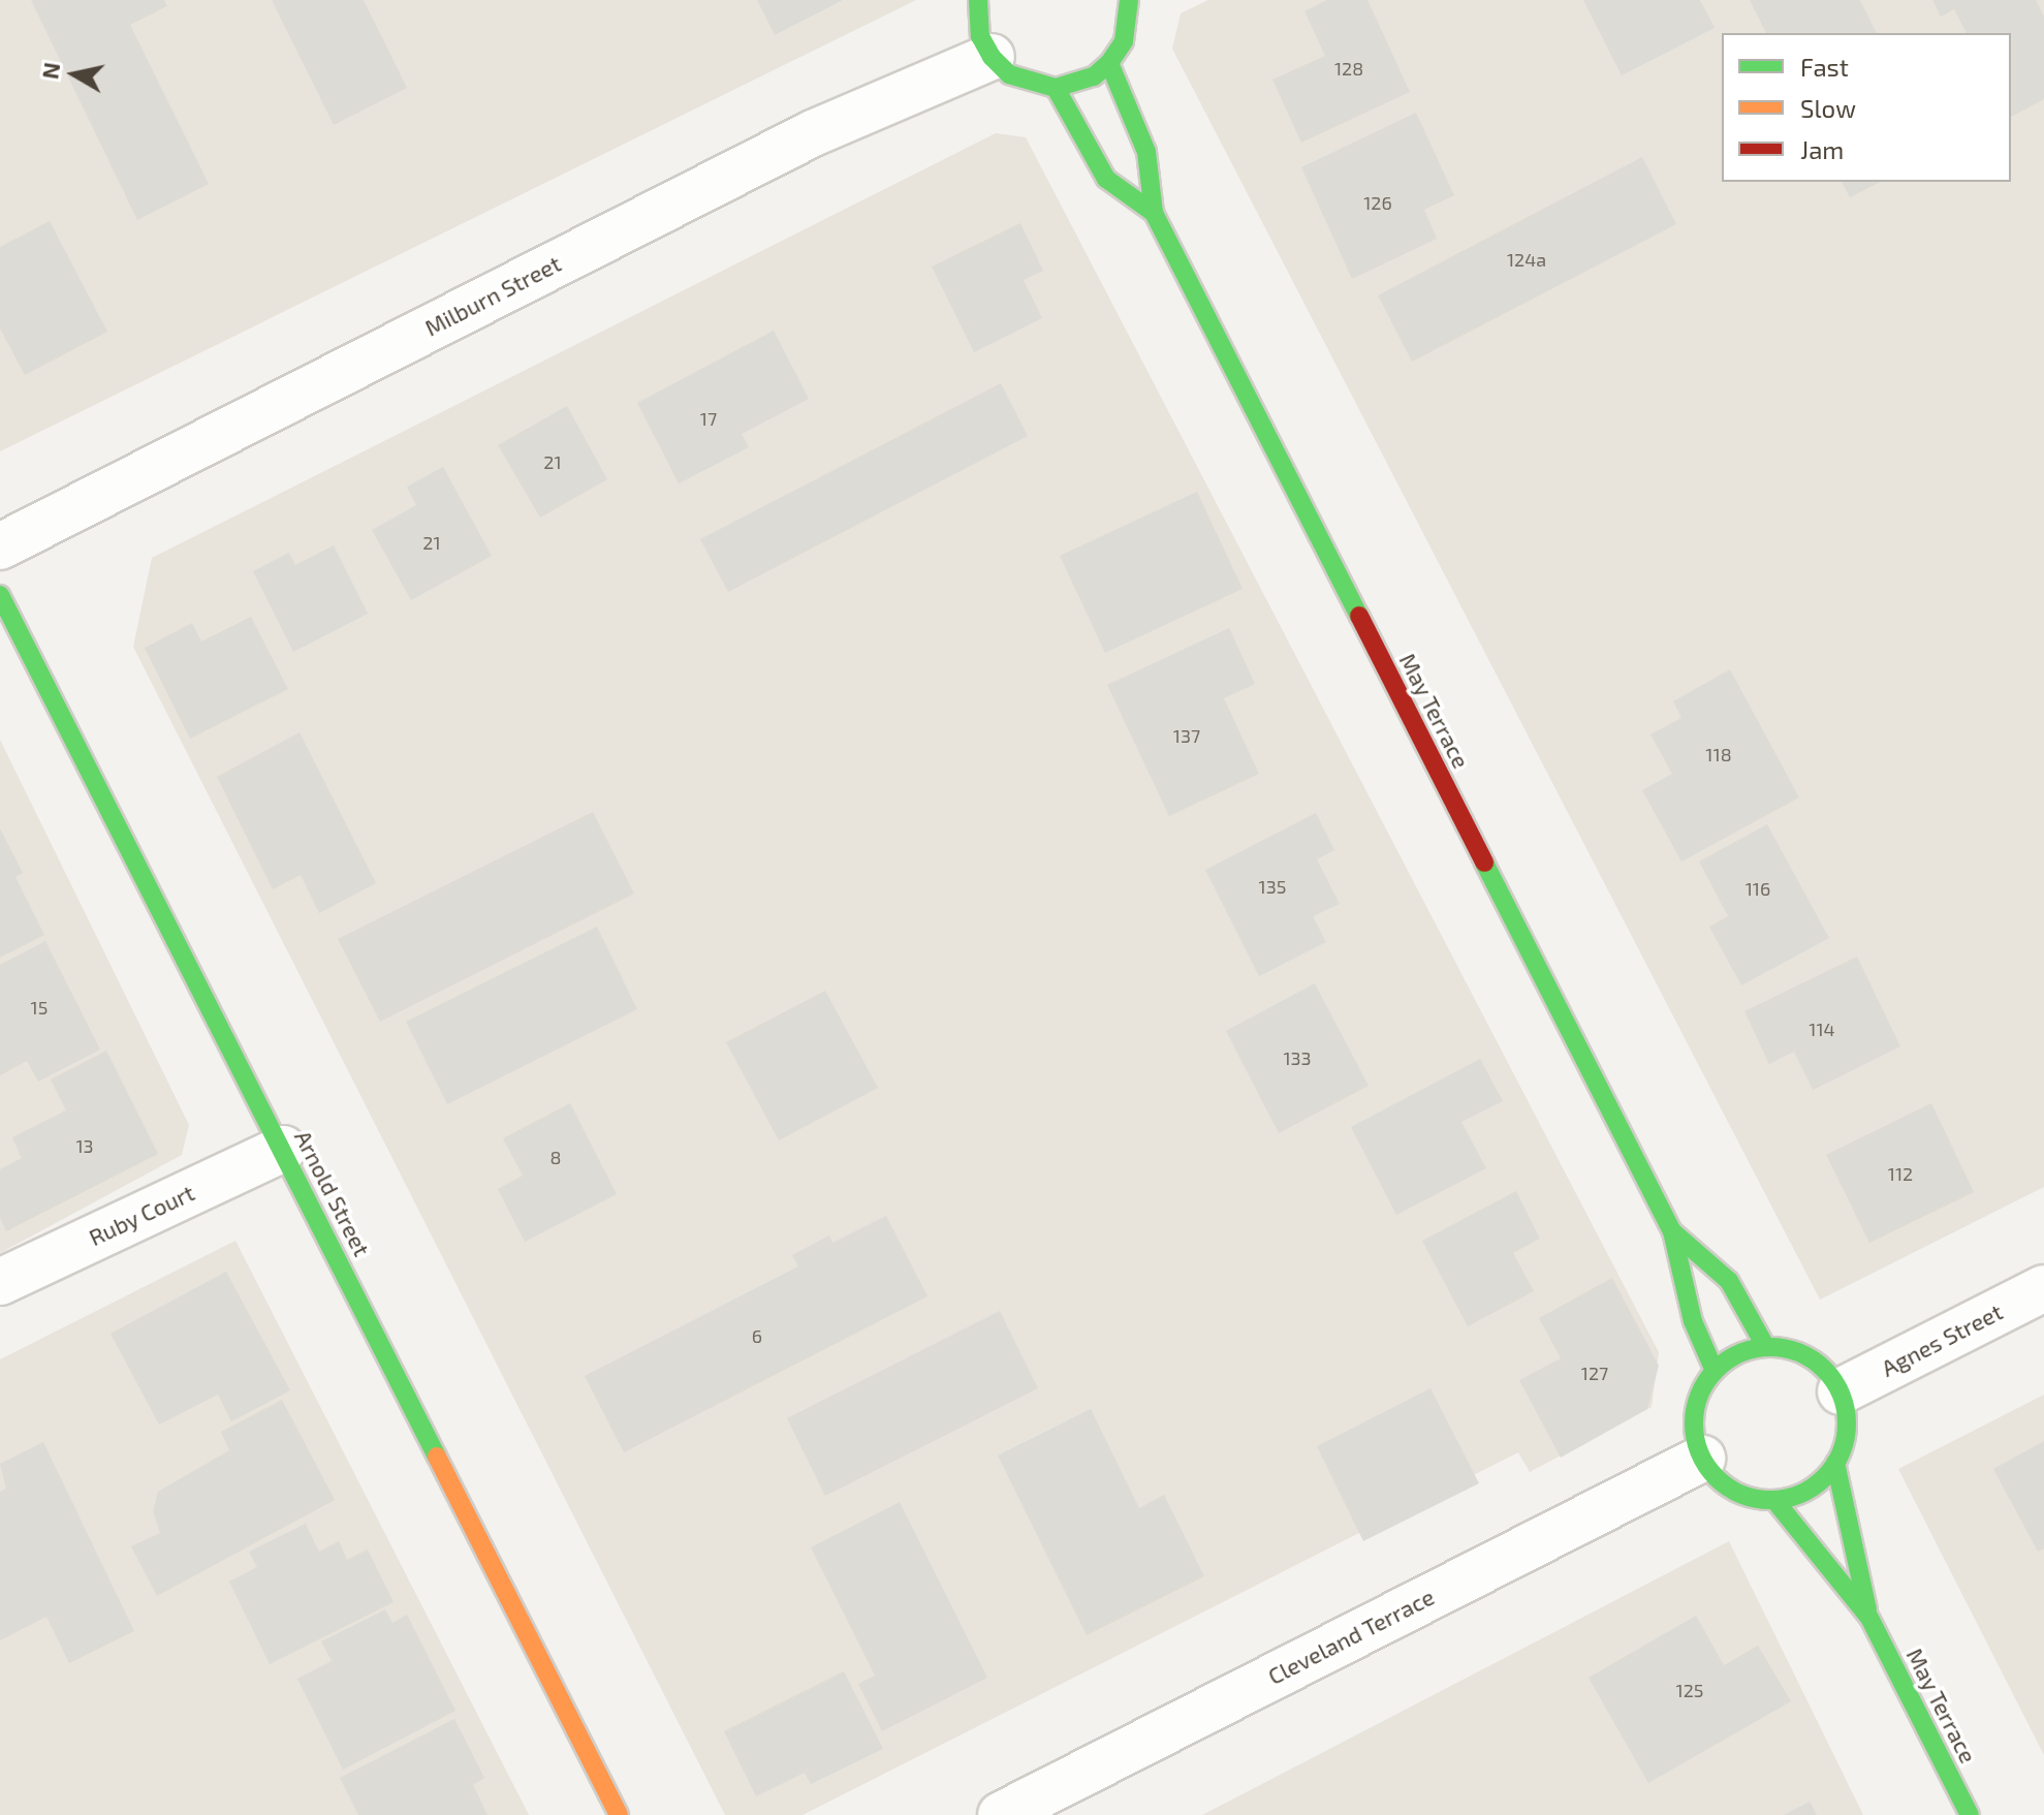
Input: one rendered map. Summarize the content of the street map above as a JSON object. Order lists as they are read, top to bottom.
{
  "streets": {
    "street": [
      "Milburn Street",
      "May Terrace",
      "Arnold Street",
      "Ruby Court",
      "Agnes Street",
      "Cleveland Terrace"
    ]
  },
  "crossings": [
    ["May Terrace", "Agnes Street"],
    ["May Terrace", "Cleveland Terrace"],
    ["Arnold Street", "Ruby Court"],
    ["Agnes Street", "Cleveland Terrace"]
  ],
  "house_numbers": [
    "128",
    "126",
    "124a",
    "17",
    "21",
    "21",
    "137",
    "118",
    "135",
    "116",
    "15",
    "114",
    "133",
    "13",
    "8",
    "112",
    "6",
    "127",
    "125"
  ],
  "legend": ["Fast", "Slow", "Jam"],
  "north": "left"
}
